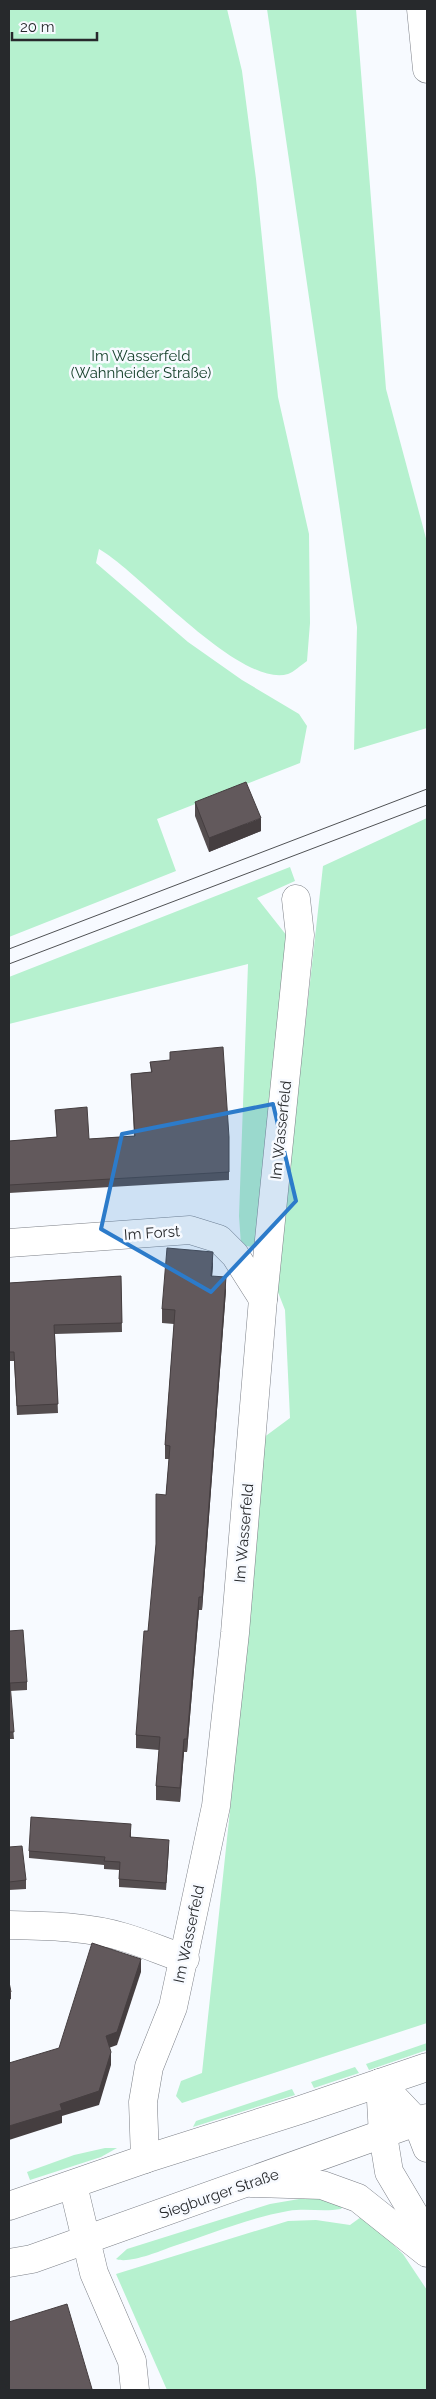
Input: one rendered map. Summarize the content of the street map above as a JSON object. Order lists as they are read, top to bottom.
{
  "streets": {
    "main road": ["Im Wasserfeld", "Im Forst", "Siegburger Straße"]
  },
  "crossings": [
    ["Im Wasserfeld", "Im Forst"]
  ],
  "parks": ["Im Wasserfeld (Wahnheider Straße)"],
  "scale_bar": "20 m"
}
